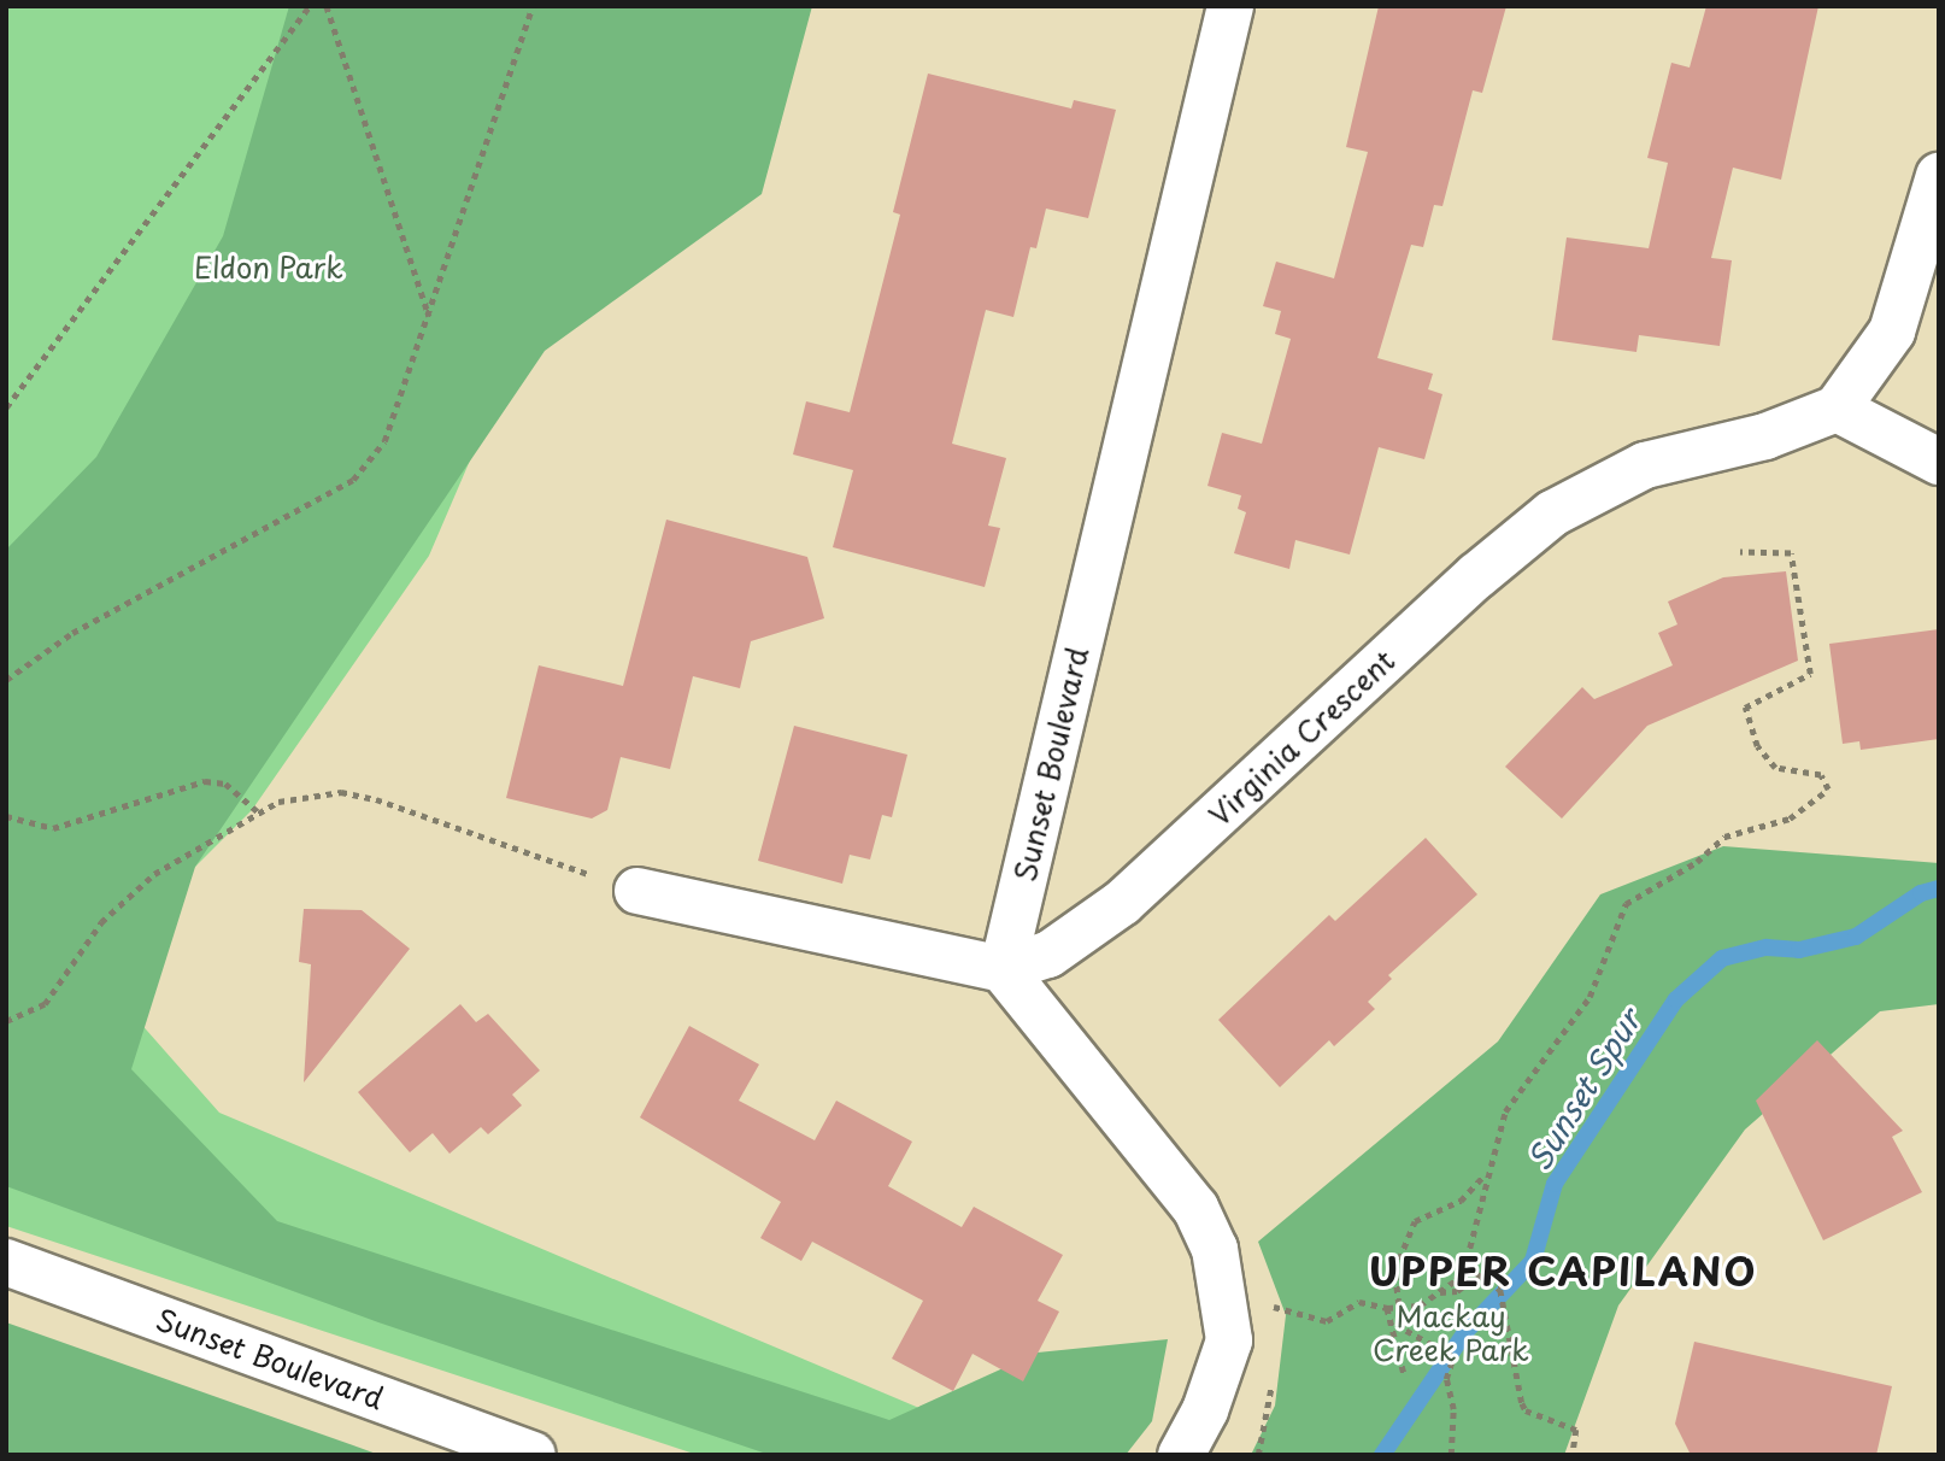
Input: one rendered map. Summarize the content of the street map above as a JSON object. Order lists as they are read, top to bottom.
{
  "streets": {
    "street": ["Virginia Crescent", "Sunset Boulevard"]
  },
  "crossings": [
    ["Virginia Crescent", "Sunset Boulevard"]
  ],
  "districts": ["UPPER CAPILANO"],
  "water": ["Sunset Spur"],
  "parks": ["Eldon Park", "Mackay Creek Park"]
}
